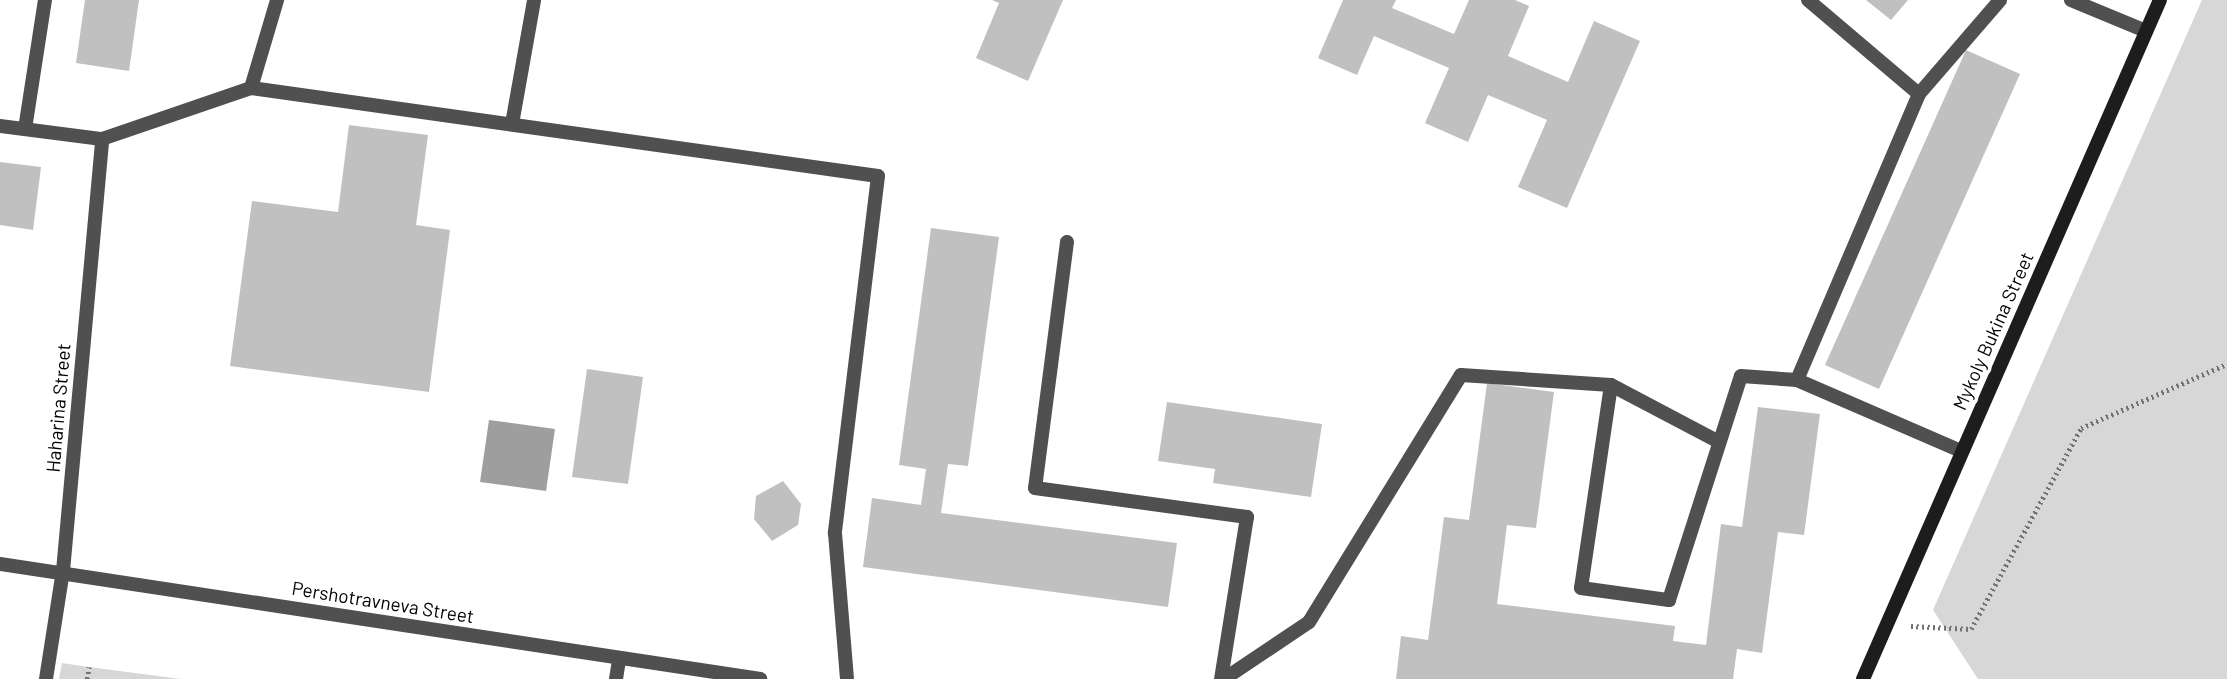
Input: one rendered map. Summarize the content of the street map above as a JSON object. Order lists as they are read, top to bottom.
{
  "streets": {
    "street": ["Mykoly Bukina Street", "Haharina Street", "Pershotravneva Street"]
  },
  "crossings": [
    ["Haharina Street", "Pershotravneva Street"]
  ]
}
